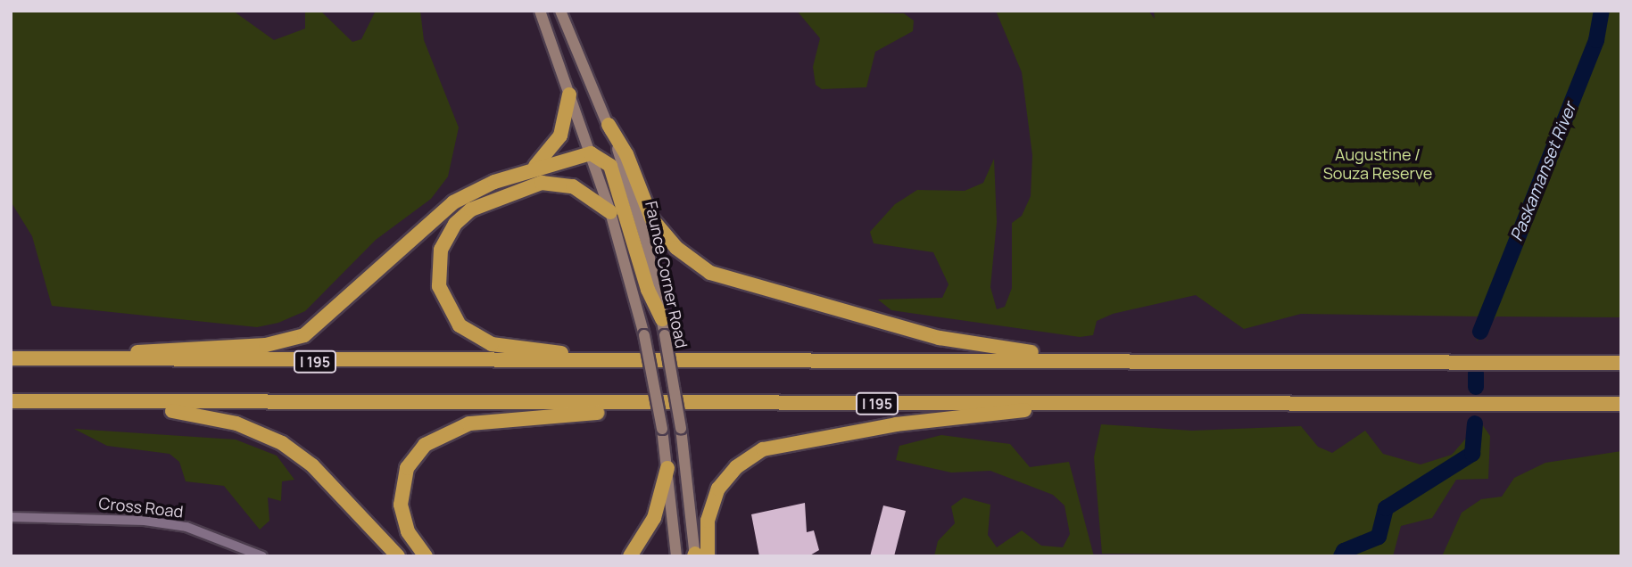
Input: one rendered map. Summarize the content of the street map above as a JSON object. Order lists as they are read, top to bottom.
{
  "streets": {
    "highway": ["I 195"],
    "main road": ["Faunce Corner Road"],
    "street": ["Cross Road"]
  },
  "water": ["Paskamanset River"],
  "parks": ["Augustine / Souza Reserve"]
}
